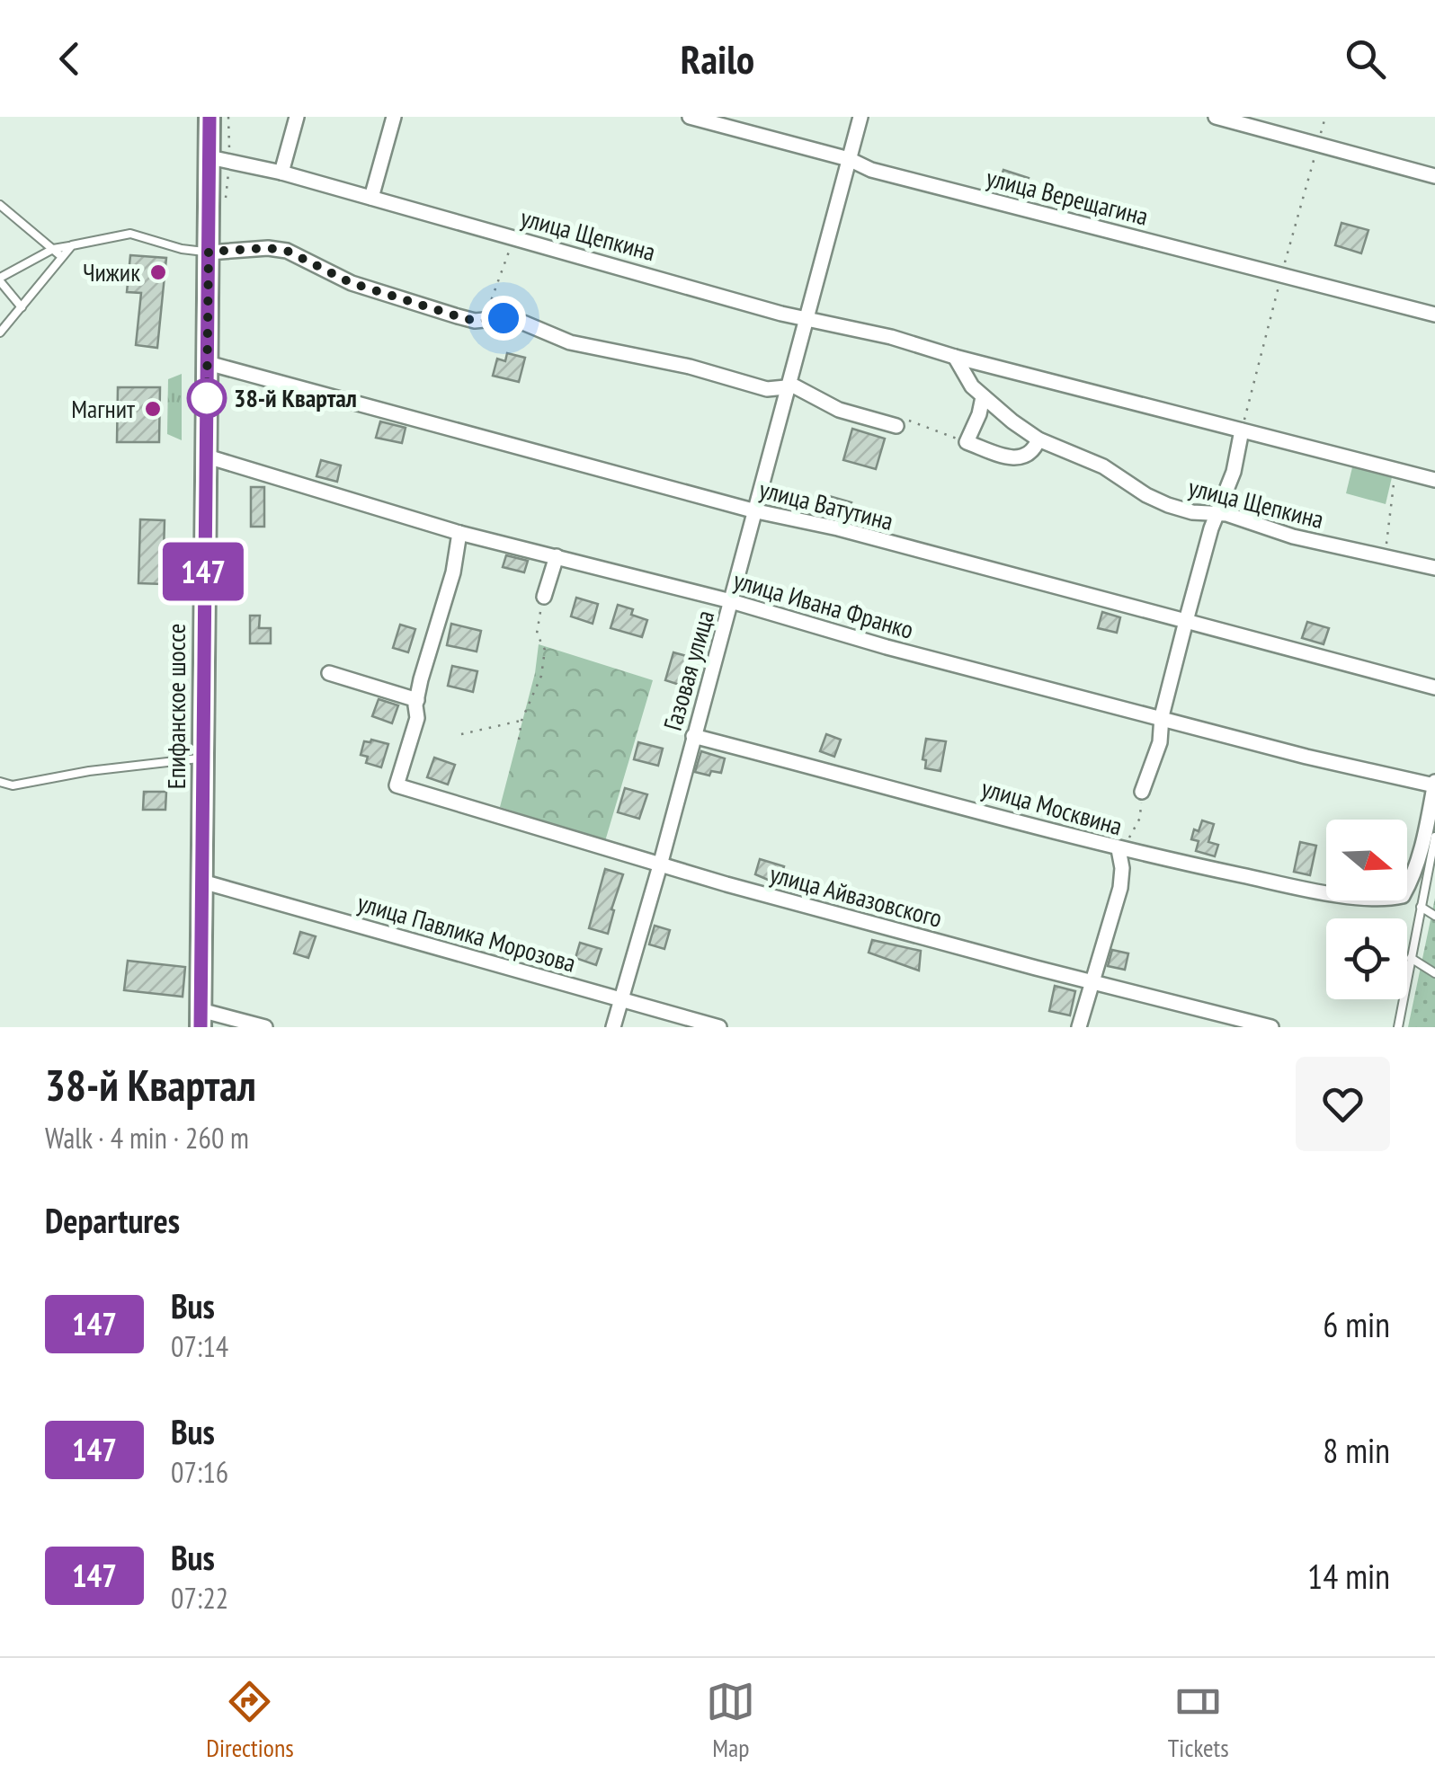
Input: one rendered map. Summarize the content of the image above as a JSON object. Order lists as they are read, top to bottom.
{
  "streets": {
    "main road": ["Епифанское шоссе"],
    "street": [
      "улица Верещагина",
      "улица Щепкина",
      "улица Ватутина",
      "улица Ивана Франко",
      "Газовая улица",
      "улица Москвина",
      "улица Айвазовского",
      "улица Павлика Морозова"
    ]
  },
  "crossings": [
    ["улица Верещагина", "Газовая улица"],
    ["улица Щепкина", "Газовая улица"],
    ["улица Щепкина", "Епифанское шоссе"],
    ["улица Ватутина", "Газовая улица"],
    ["улица Ватутина", "Епифанское шоссе"],
    ["улица Ивана Франко", "Газовая улица"],
    ["улица Ивана Франко", "Епифанское шоссе"],
    ["улица Ивана Франко", "улица Москвина"],
    ["Газовая улица", "улица Москвина"],
    ["Газовая улица", "улица Айвазовского"],
    ["Газовая улица", "улица Павлика Морозова"],
    ["Епифанское шоссе", "улица Павлика Морозова"]
  ],
  "places": ["Чижик", "38-й Квартал", "Магнит"],
  "lines": ["bus line 147"],
  "north": "right",
  "page": {
    "header": "Railo",
    "on_map": "147",
    "heading": [
      ["38-й Квартал", "Walk · 4 min · 260 m"],
      "Departures"
    ],
    "list": [
      {
        "mark": "147",
        "name": "Bus",
        "note": "07:14",
        "value": "6 min"
      },
      {
        "mark": "147",
        "name": "Bus",
        "note": "07:16",
        "value": "8 min"
      },
      {
        "mark": "147",
        "name": "Bus",
        "note": "07:22",
        "value": "14 min"
      }
    ],
    "tabs": ["Directions", "Map", "Tickets"]
  }
}
